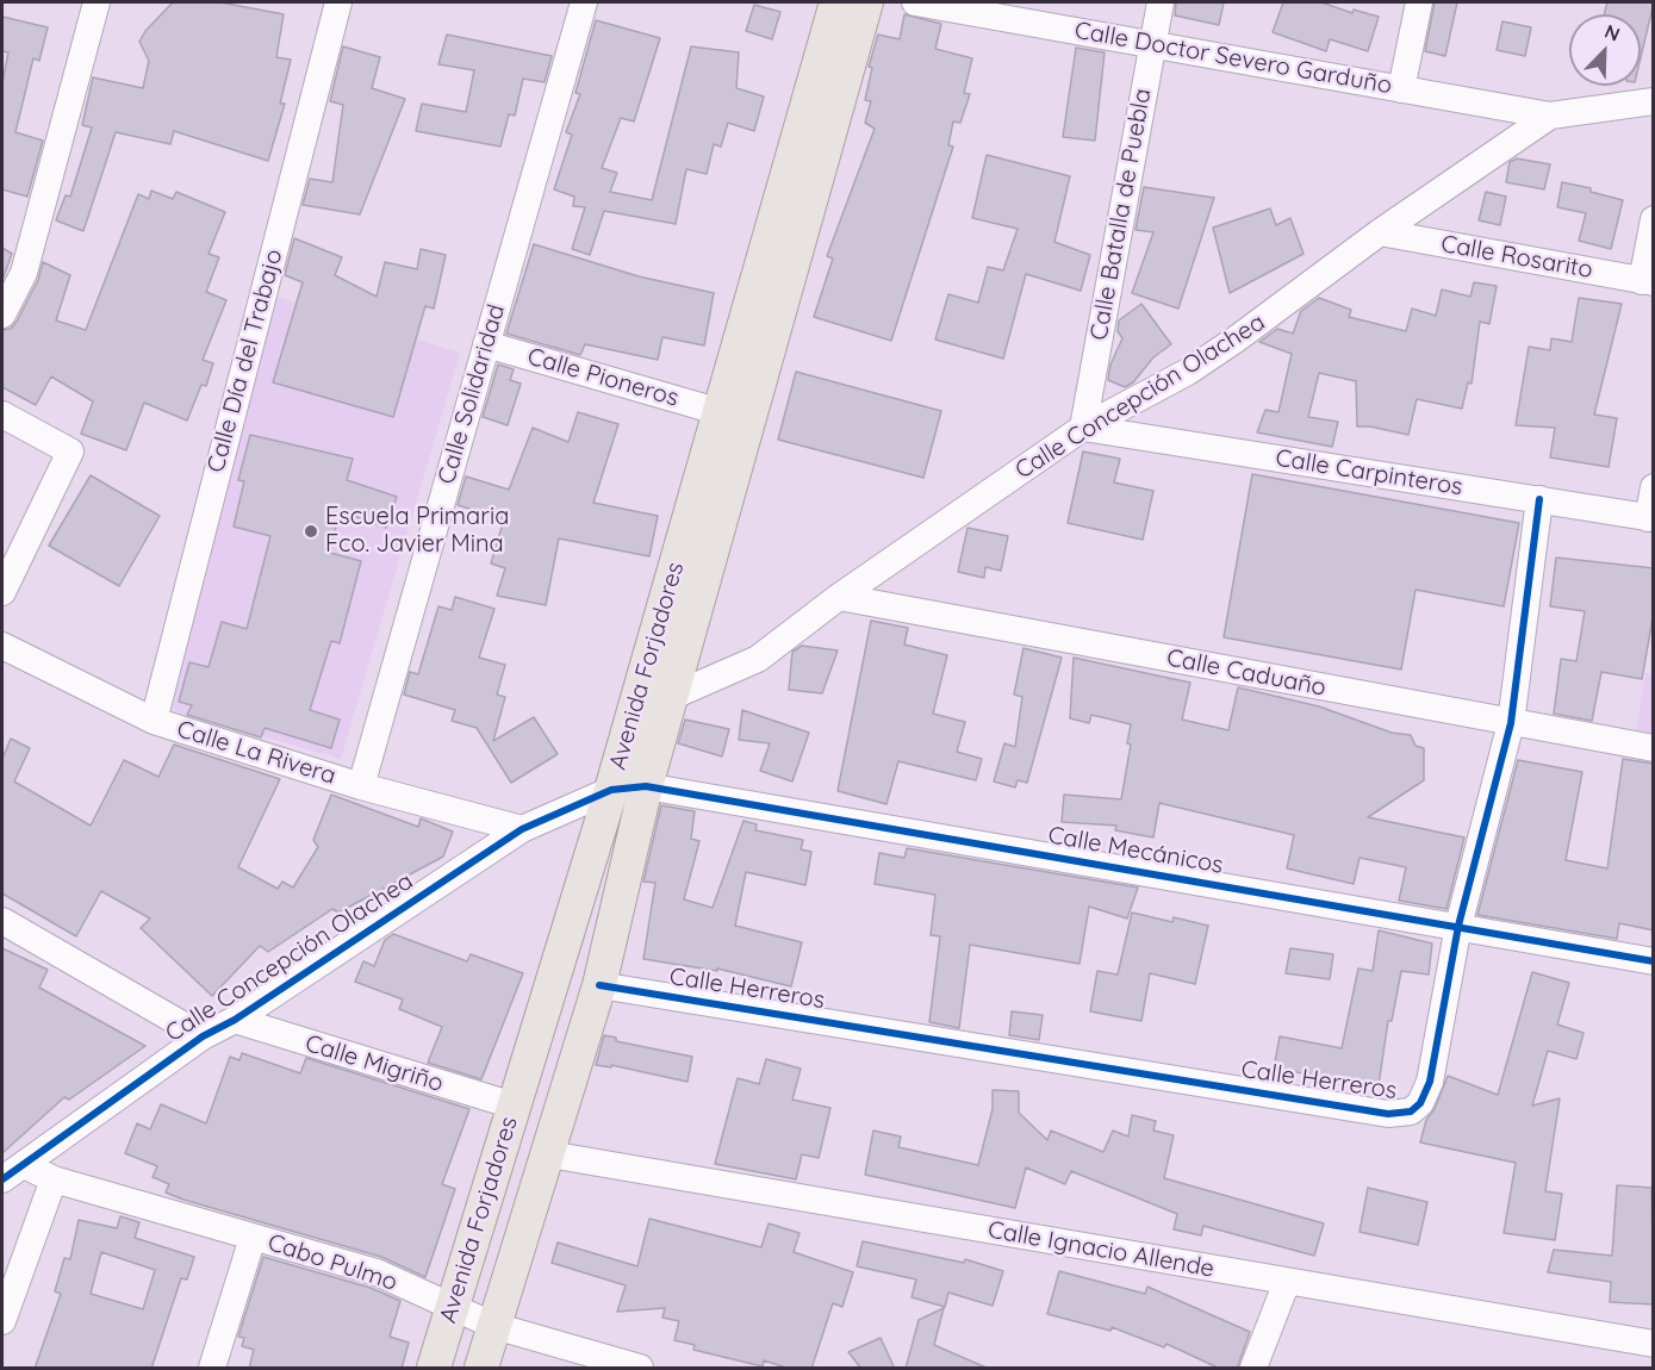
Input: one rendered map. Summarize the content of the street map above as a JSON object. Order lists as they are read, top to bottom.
{
  "streets": {
    "main road": ["Avenida Forjadores"],
    "street": [
      "Calle Doctor Severo Garduño",
      "Calle Batalla de Puebla",
      "Calle Rosarito",
      "Calle Día del Trabajo",
      "Calle Pioneros",
      "Calle Solidaridad",
      "Calle Concepción Olachea",
      "Calle Carpinteros",
      "Calle Caduaño",
      "Calle La Rivera",
      "Calle Mecánicos",
      "Calle Herreros",
      "Calle Migriño",
      "Calle Ignacio Allende",
      "Cabo Pulmo"
    ]
  },
  "crossings": [
    ["Calle Doctor Severo Garduño", "Calle Batalla de Puebla"],
    ["Calle Doctor Severo Garduño", "Calle Concepción Olachea"],
    ["Calle Batalla de Puebla", "Calle Concepción Olachea"],
    ["Calle Batalla de Puebla", "Calle Carpinteros"],
    ["Calle Rosarito", "Calle Concepción Olachea"],
    ["Calle Día del Trabajo", "Calle La Rivera"],
    ["Calle Pioneros", "Calle Solidaridad"],
    ["Calle Pioneros", "Avenida Forjadores"],
    ["Calle Solidaridad", "Calle La Rivera"],
    ["Calle Concepción Olachea", "Calle Carpinteros"],
    ["Calle Concepción Olachea", "Avenida Forjadores"],
    ["Calle Concepción Olachea", "Calle Caduaño"],
    ["Calle Concepción Olachea", "Calle La Rivera"],
    ["Calle Concepción Olachea", "Calle Mecánicos"],
    ["Calle Concepción Olachea", "Calle Migriño"],
    ["Calle Concepción Olachea", "Cabo Pulmo"],
    ["Calle Carpinteros", "Calle Herreros"],
    ["Avenida Forjadores", "Calle Mecánicos"],
    ["Avenida Forjadores", "Calle Herreros"],
    ["Avenida Forjadores", "Calle Migriño"],
    ["Avenida Forjadores", "Calle Ignacio Allende"],
    ["Avenida Forjadores", "Cabo Pulmo"],
    ["Calle Caduaño", "Calle Herreros"],
    ["Calle Mecánicos", "Calle Herreros"]
  ],
  "places": ["Escuela Primaria Fco. Javier Mina"],
  "north": "top right"
}
